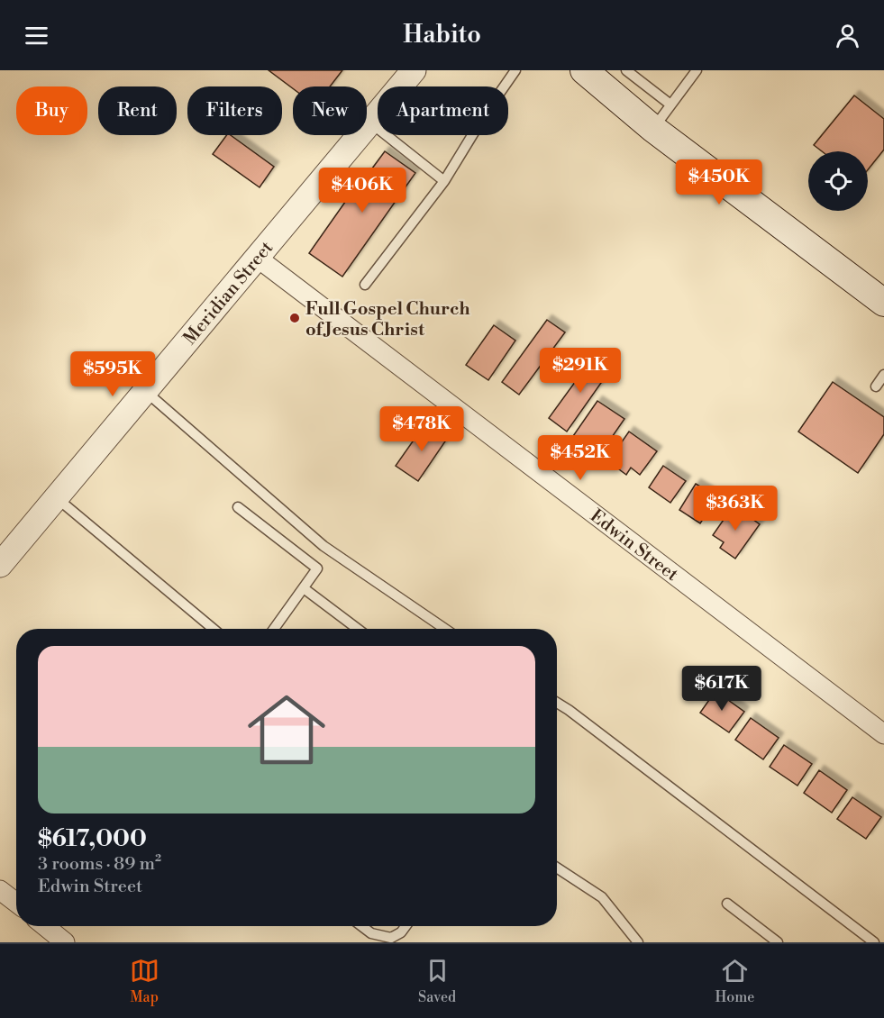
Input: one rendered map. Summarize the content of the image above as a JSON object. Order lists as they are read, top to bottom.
{
  "streets": {
    "street": ["Meridian Street", "Edwin Street"]
  },
  "crossings": [
    ["Meridian Street", "Edwin Street"]
  ],
  "places": ["Full Gospel Church of Jesus Christ"],
  "page": {
    "header": "Habito",
    "chip": [
      "Buy",
      "Rent",
      "Filters",
      "New",
      "Apartment"
    ],
    "price": [
      "$450K",
      "$406K",
      "$291K",
      "$595K",
      "$478K",
      "$452K",
      "$363K",
      "$617K"
    ],
    "list": [
      {
        "name": "$617,000",
        "note": "3 rooms · 89 m² · Edwin Street"
      }
    ],
    "tabs": ["Map", "Saved", "Home"]
  }
}
